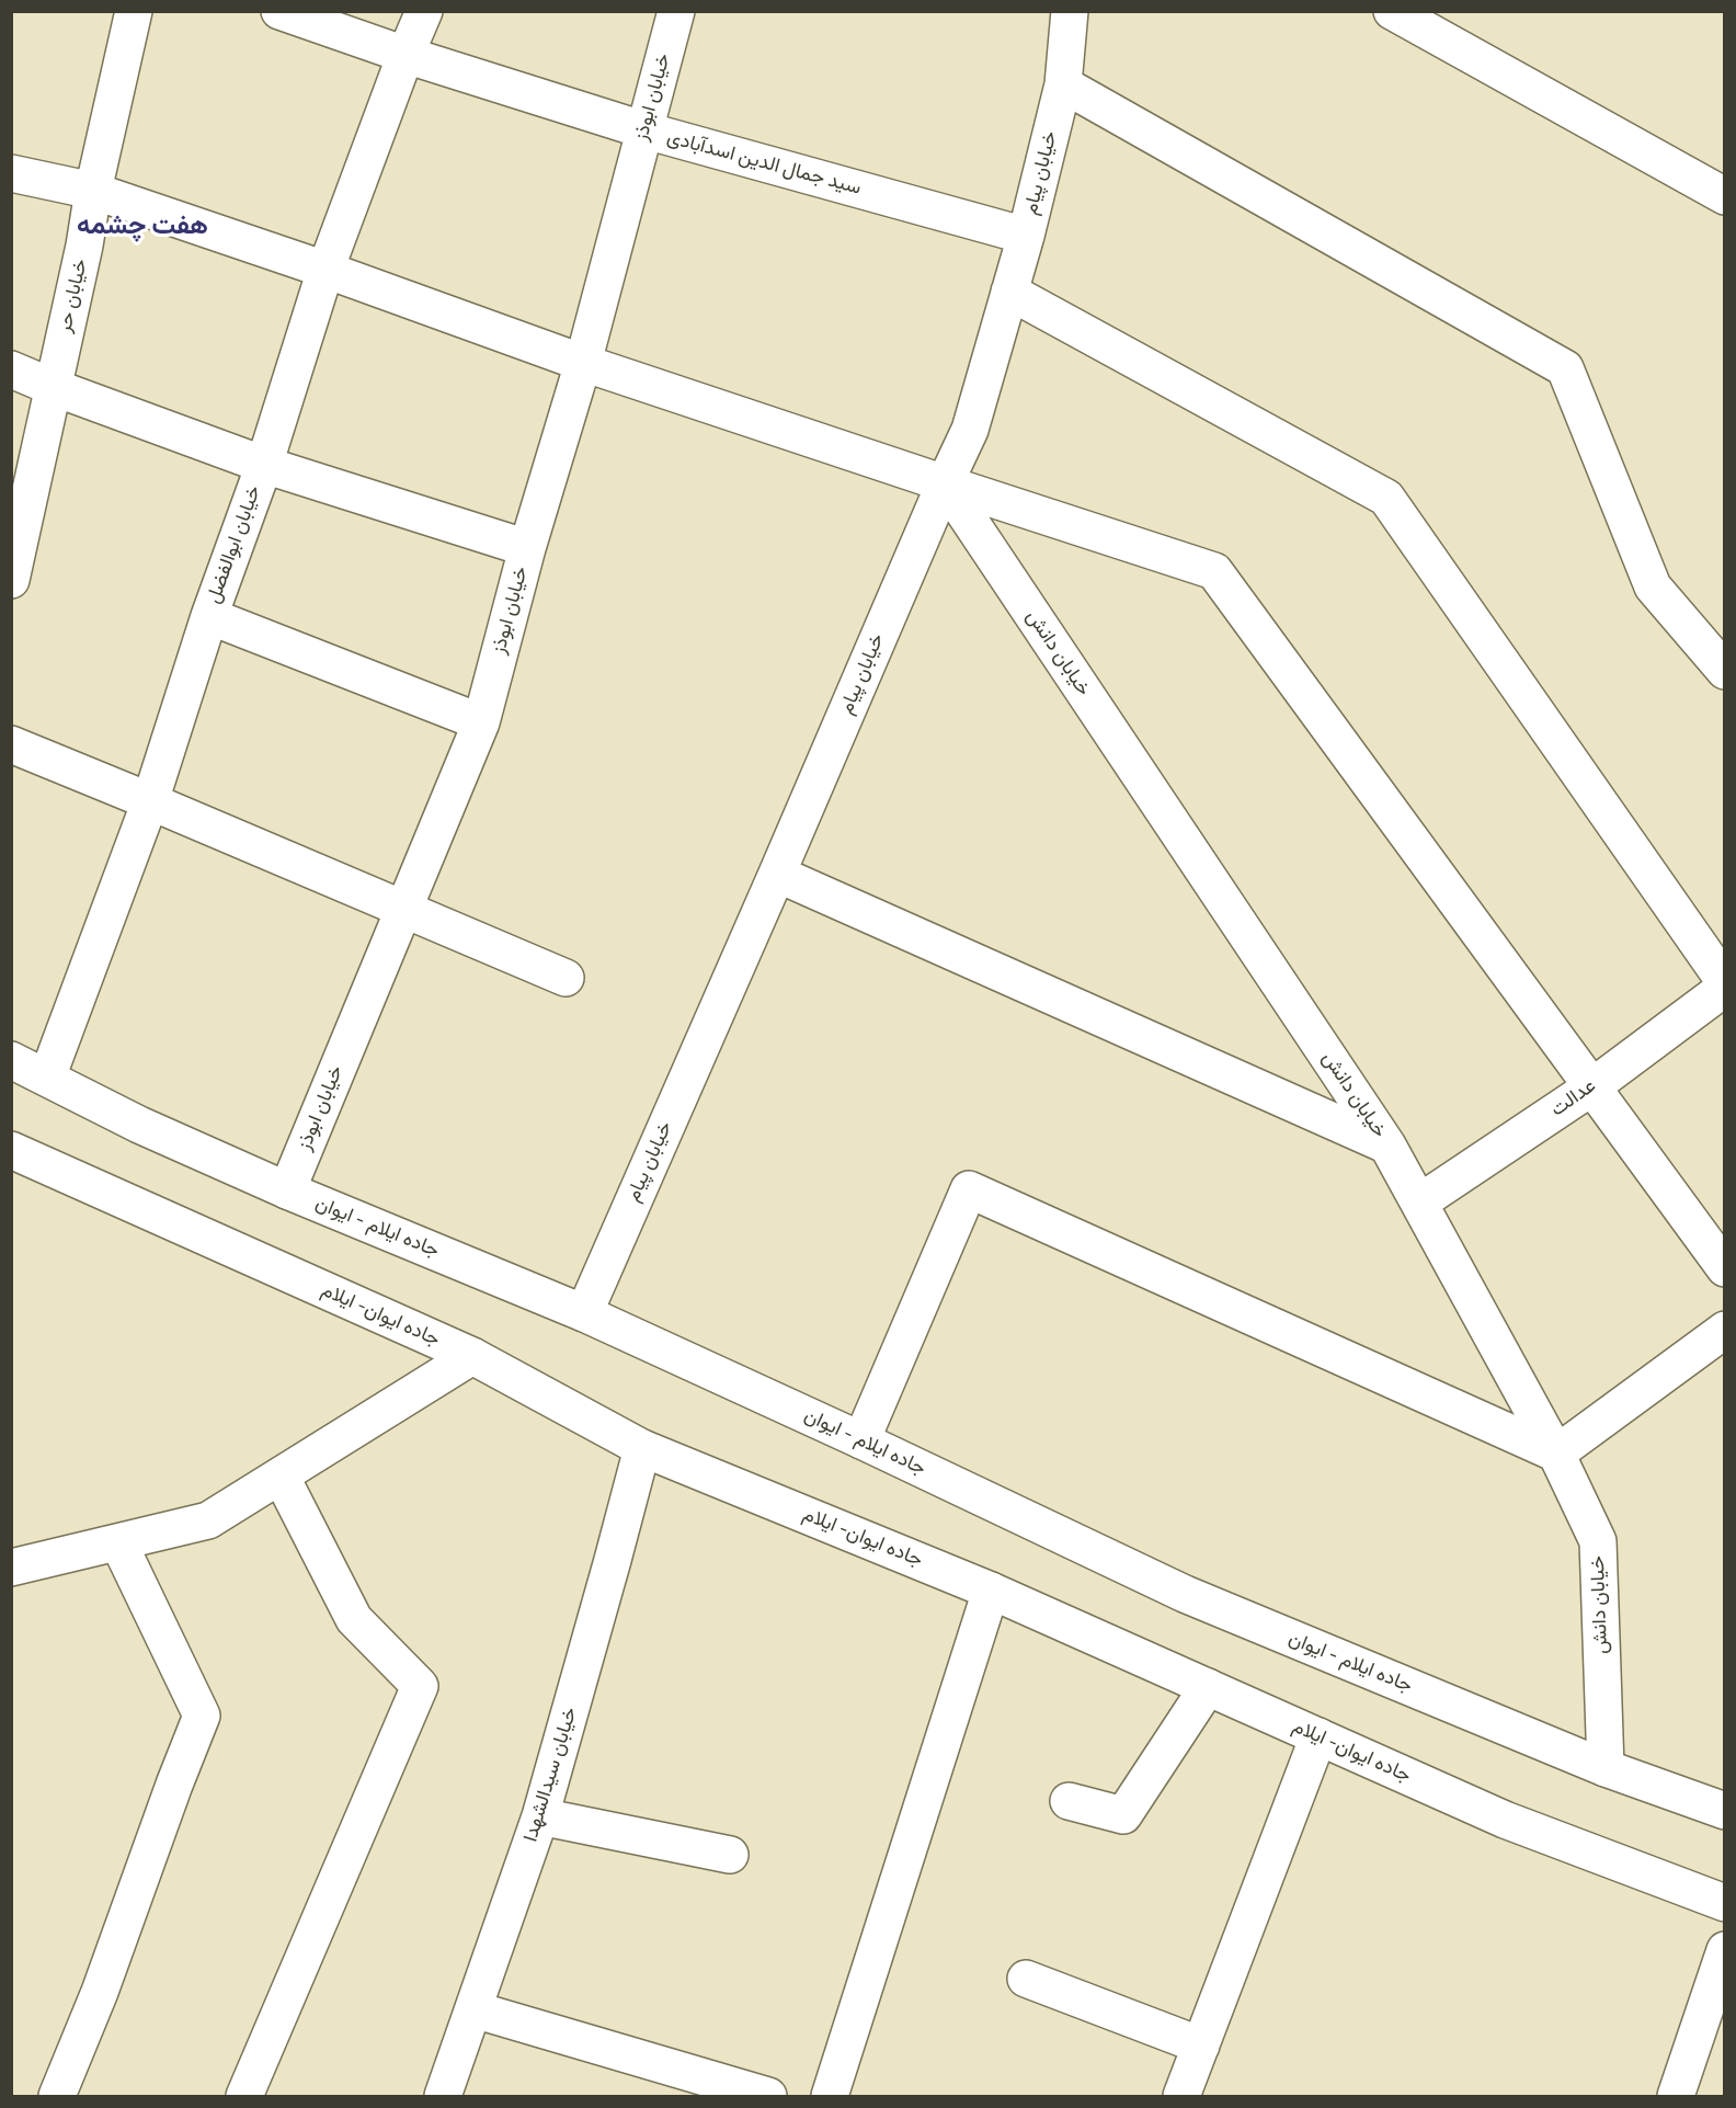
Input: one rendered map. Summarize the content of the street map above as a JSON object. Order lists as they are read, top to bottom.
{
  "streets": {
    "main road": [
      "خیابان ابوذز",
      "سید جمال الدین اسدآبادی",
      "خیابان پیام",
      "خیابان حر",
      "خیابان ابوالفضل",
      "خیابان دانش",
      "عدالت",
      "جاده ایلام - ایوان",
      "جاده ایوان- ایلام",
      "خیابان سیدالشهدا"
    ]
  },
  "crossings": [
    ["خیابان ابوذز", "سید جمال الدین اسدآبادی"],
    ["خیابان ابوذز", "جاده ایلام - ایوان"],
    ["سید جمال الدین اسدآبادی", "خیابان پیام"],
    ["سید جمال الدین اسدآبادی", "خیابان ابوالفضل"],
    ["خیابان پیام", "خیابان دانش"],
    ["خیابان پیام", "جاده ایلام - ایوان"],
    ["خیابان ابوالفضل", "جاده ایلام - ایوان"],
    ["خیابان دانش", "عدالت"],
    ["خیابان دانش", "جاده ایلام - ایوان"],
    ["جاده ایوان- ایلام", "خیابان سیدالشهدا"]
  ],
  "districts": ["هفت چشمه"]
}
